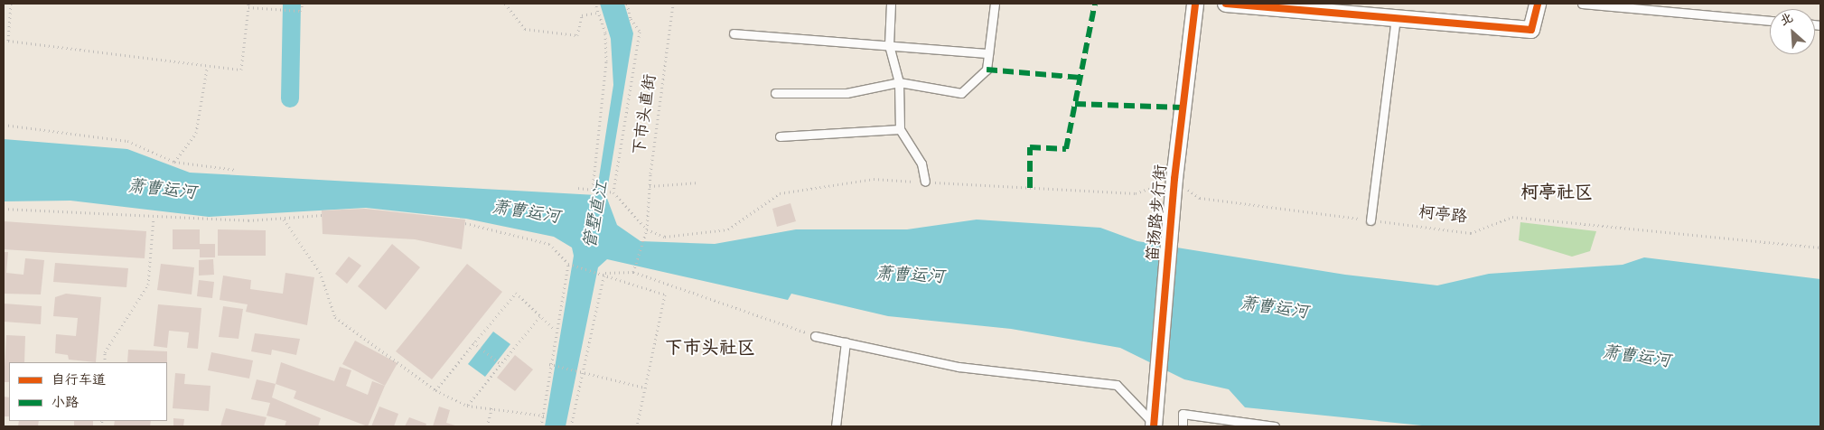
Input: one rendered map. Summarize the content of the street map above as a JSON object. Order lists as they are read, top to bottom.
{
  "streets": {
    "street": ["笛扬路步行街"],
    "path": ["下市头直街", "柯亭路"]
  },
  "crossings": [
    ["笛扬路步行街", "柯亭路"]
  ],
  "districts": ["柯亭社区", "下市头社区"],
  "water": ["萧曹运河", "管墅直江"],
  "legend": ["自行车道", "小路"],
  "north": "top left"
}
